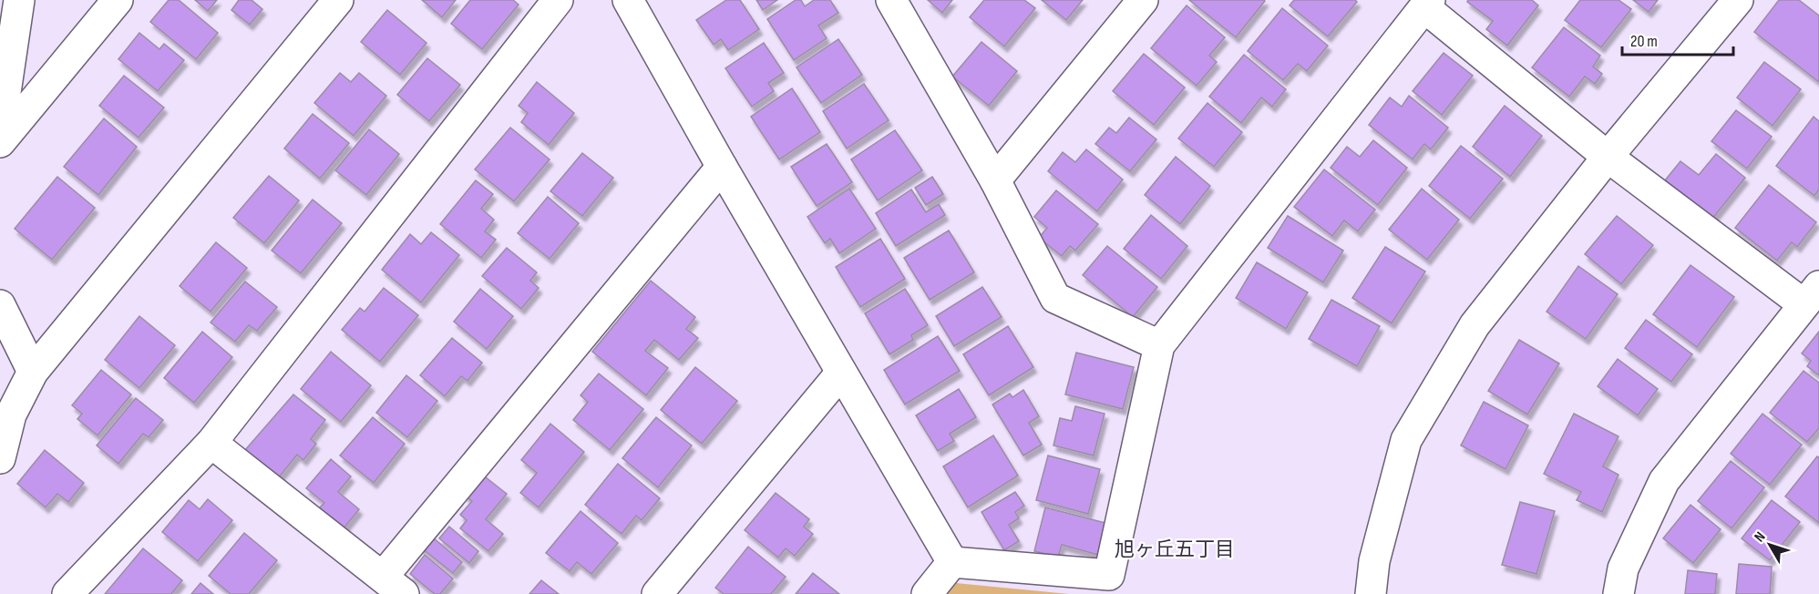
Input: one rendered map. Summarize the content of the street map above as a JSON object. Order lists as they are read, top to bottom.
{
  "districts": ["旭ヶ丘五丁目"],
  "scale_bar": "20 m",
  "north": "top left"
}
